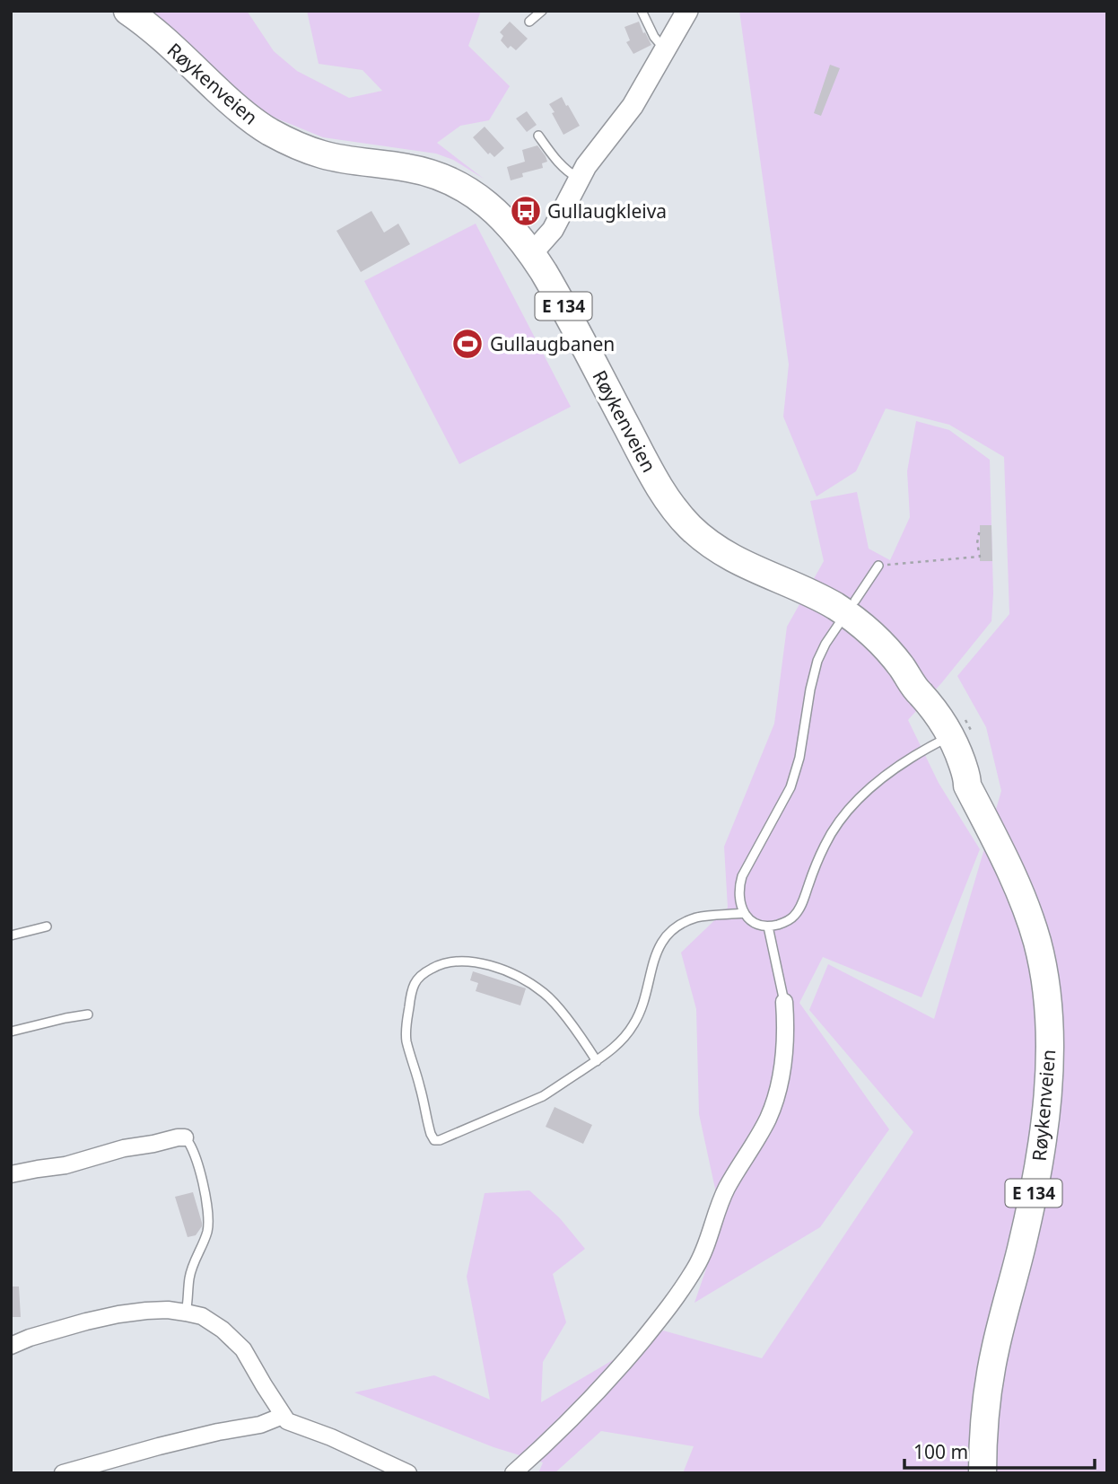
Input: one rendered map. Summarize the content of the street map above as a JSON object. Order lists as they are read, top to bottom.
{
  "streets": {
    "highway": ["Røykenveien", "E 134"]
  },
  "places": {
    "bus stop": ["Gullaugkleiva"],
    "sports": ["Gullaugbanen"]
  },
  "scale_bar": "100 m"
}
